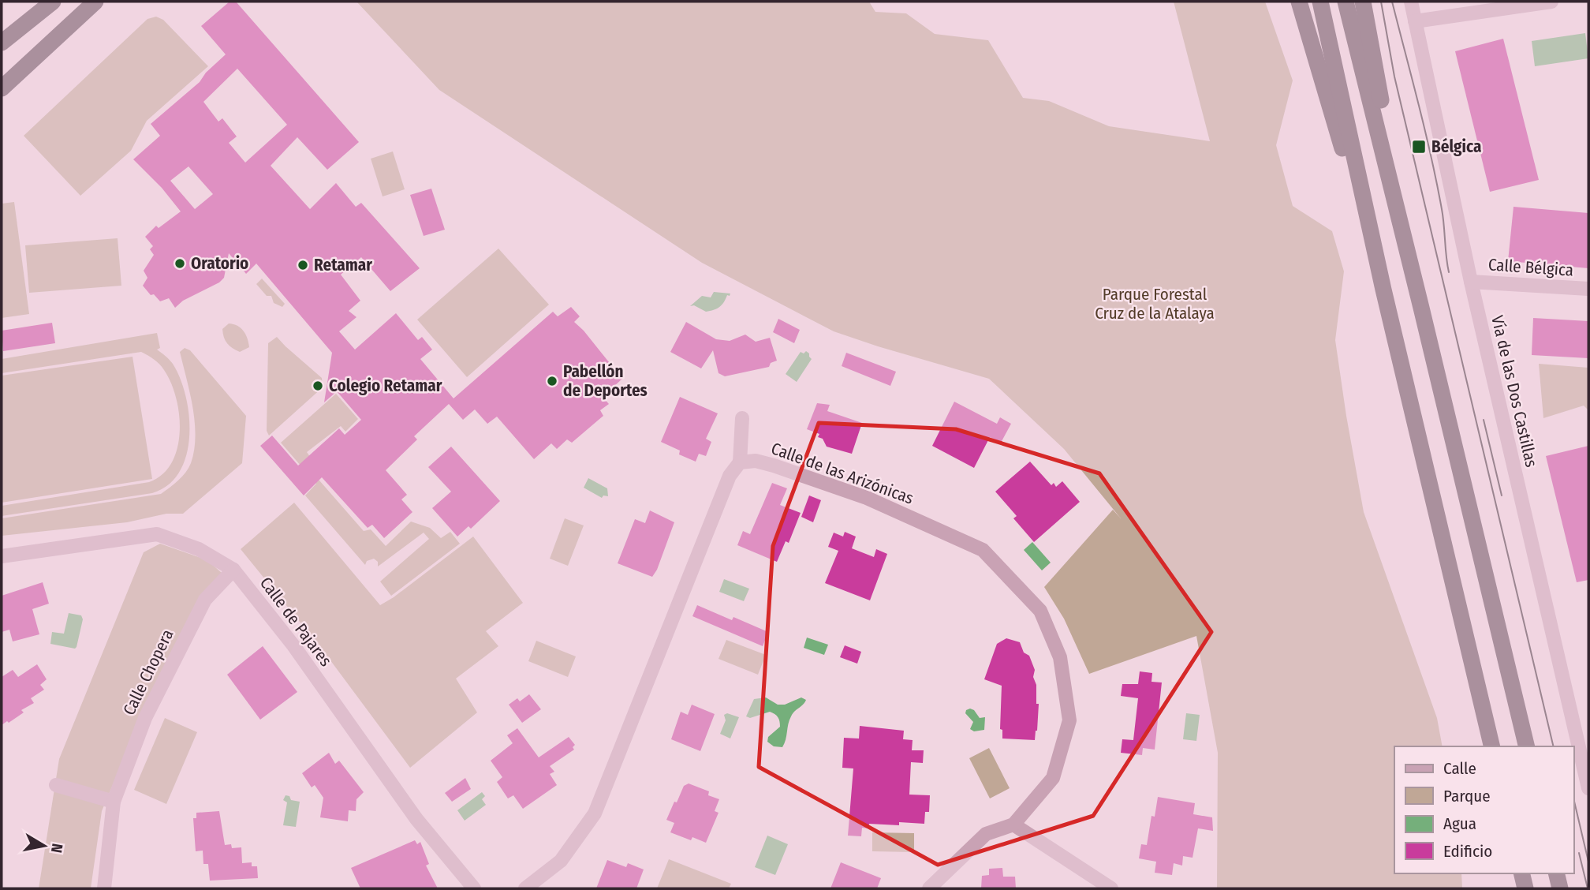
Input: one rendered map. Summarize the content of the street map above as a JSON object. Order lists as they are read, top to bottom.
{
  "streets": {
    "street": [
      "Calle Bélgica",
      "Vía de las Dos Castillas",
      "Calle de las Arizónicas",
      "Calle de Pajares",
      "Calle Chopera"
    ]
  },
  "crossings": [
    ["Calle Bélgica", "Vía de las Dos Castillas"],
    ["Calle de Pajares", "Calle Chopera"]
  ],
  "parks": ["Parque Forestal Cruz de la Atalaya"],
  "places": {
    "transit": ["Bélgica"],
    "other": [
      "Oratorio",
      "Retamar",
      "Pabellón de Deportes",
      "Colegio Retamar"
    ]
  },
  "legend": [
    "Calle",
    "Parque",
    "Agua",
    "Edificio"
  ],
  "north": "right"
}
